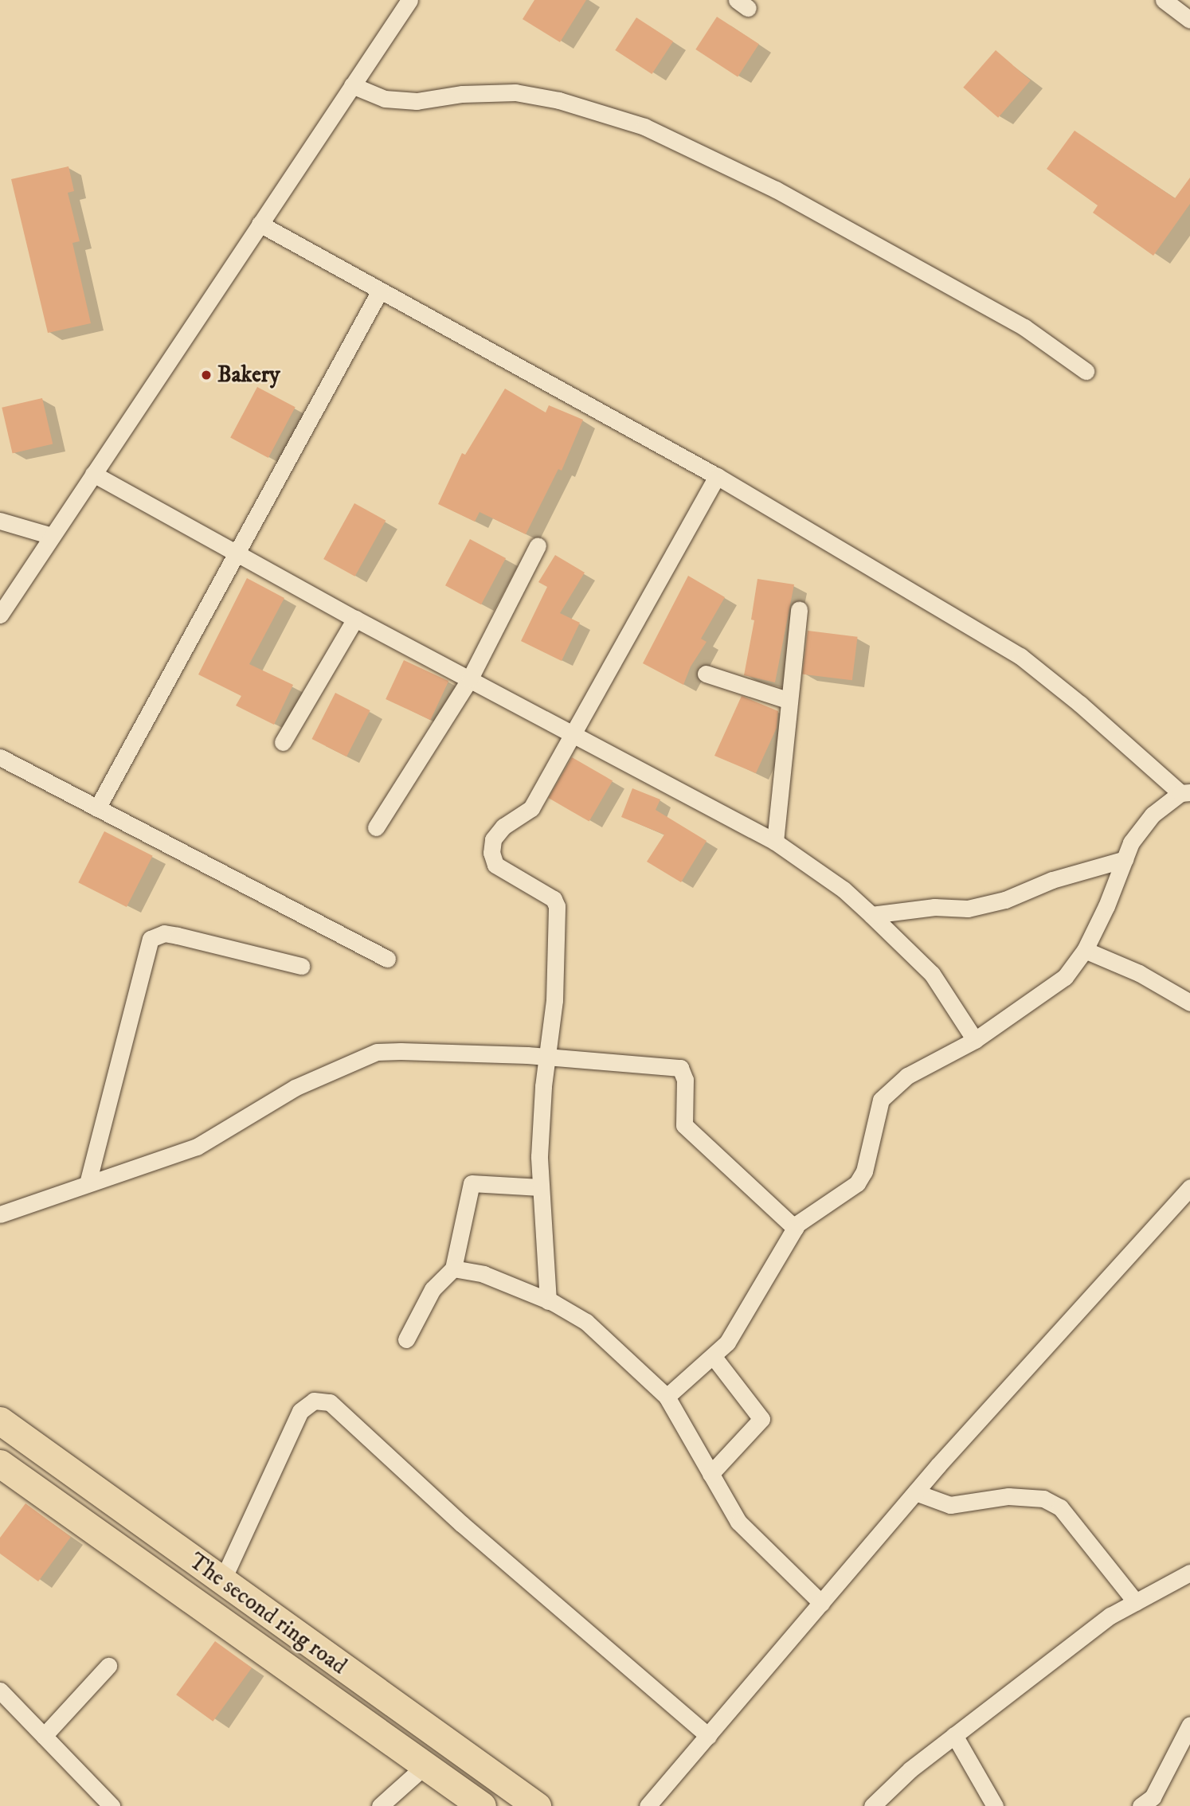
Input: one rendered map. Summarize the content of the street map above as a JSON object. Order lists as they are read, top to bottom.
{
  "streets": {
    "main road": ["The second ring road"]
  },
  "places": ["Bakery"]
}
